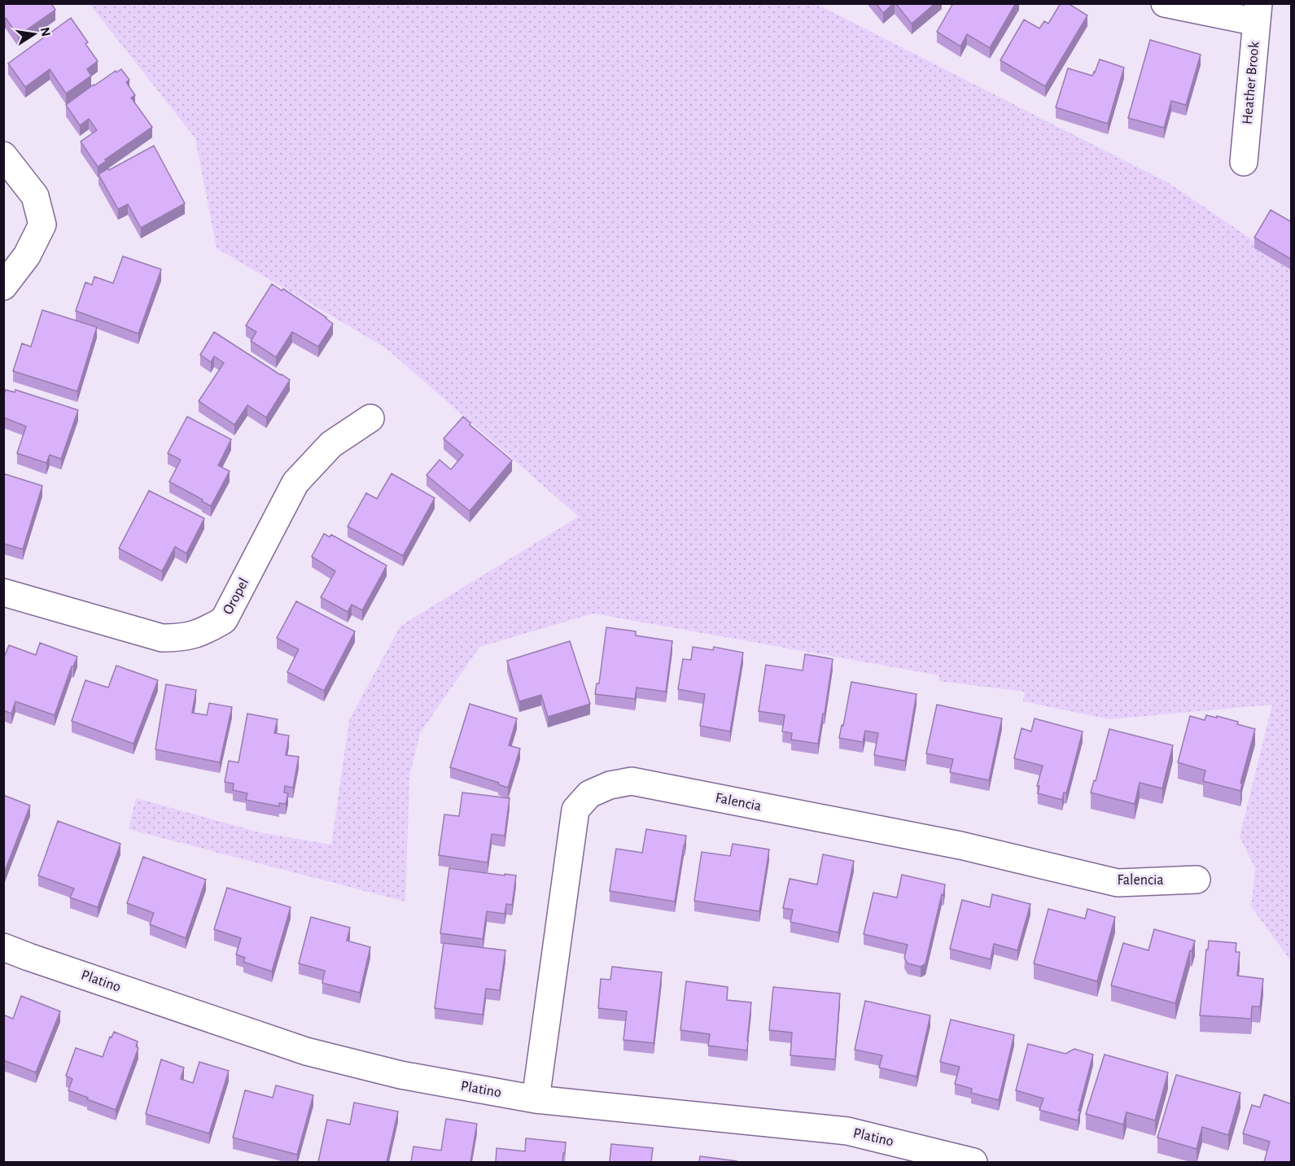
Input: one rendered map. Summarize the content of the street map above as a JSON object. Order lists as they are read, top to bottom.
{
  "streets": {
    "street": [
      "Heather Brook",
      "Oropel",
      "Falencia",
      "Platino"
    ]
  },
  "crossings": [
    ["Falencia", "Platino"]
  ],
  "north": "right"
}
